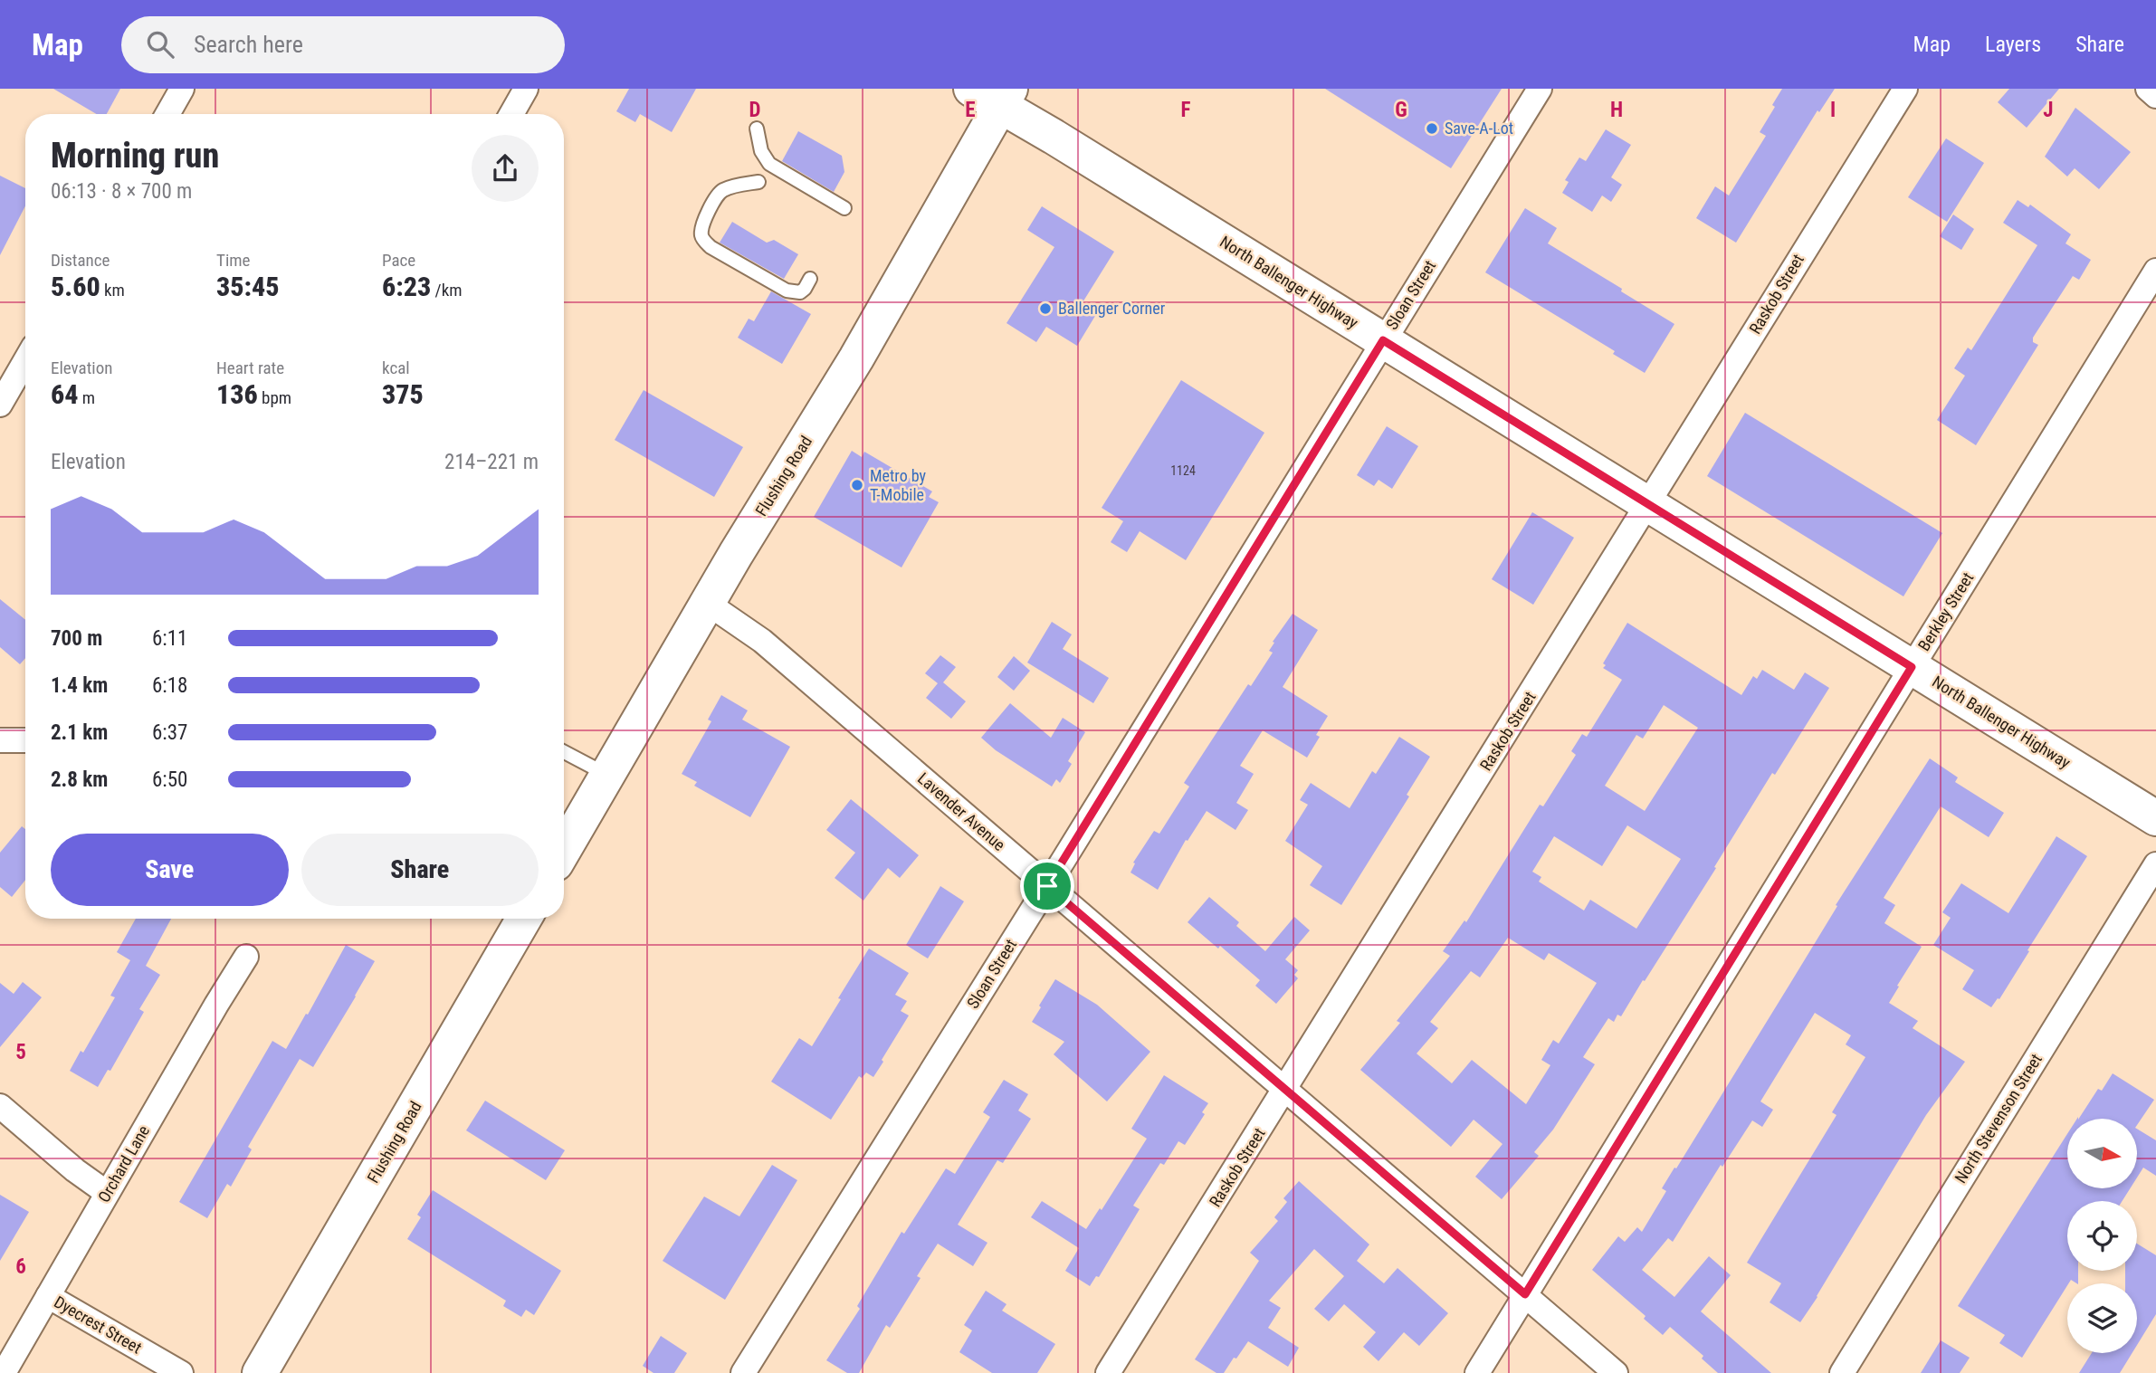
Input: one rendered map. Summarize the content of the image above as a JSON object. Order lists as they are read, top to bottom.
{
  "streets": {
    "main road": ["North Ballenger Highway", "Flushing Road"],
    "street": [
      "Raskob Street",
      "Sloan Street",
      "Berkley Street",
      "Lavender Avenue",
      "North Stevenson Street",
      "Orchard Lane",
      "Dyecrest Street"
    ]
  },
  "crossings": [
    ["North Ballenger Highway", "Raskob Street"],
    ["North Ballenger Highway", "Sloan Street"],
    ["North Ballenger Highway", "Flushing Road"],
    ["North Ballenger Highway", "Berkley Street"],
    ["Raskob Street", "Lavender Avenue"],
    ["Sloan Street", "Lavender Avenue"],
    ["Flushing Road", "Lavender Avenue"],
    ["Berkley Street", "Lavender Avenue"],
    ["Orchard Lane", "Dyecrest Street"]
  ],
  "places": ["Save-A-Lot", "Ballenger Corner", "Metro by T-Mobile"],
  "house_numbers": ["1124"],
  "north": "right",
  "page": {
    "header": "Map",
    "search": "Search here",
    "nav": ["Map", "Layers", "Share"],
    "heading": ["Morning run", "06:13 · 8 × 700 m"],
    "stats": [
      ["Distance", "5.60 km"],
      ["Time", "35:45"],
      ["Pace", "6:23 /km"],
      ["Elevation", "64 m"],
      ["Heart rate", "136 bpm"],
      ["kcal", "375"]
    ],
    "chart": ["Elevation", "214–221 m"],
    "list": [
      {
        "name": "700 m",
        "note": "6:11"
      },
      {
        "name": "1.4 km",
        "note": "6:18"
      },
      {
        "name": "2.1 km",
        "note": "6:37"
      },
      {
        "name": "2.8 km",
        "note": "6:50"
      }
    ],
    "buttons": ["Save", "Share"]
  },
  "grid": {
    "columns": [
      "D",
      "E",
      "F",
      "G",
      "H",
      "I",
      "J"
    ],
    "rows": ["5", "6"]
  }
}
